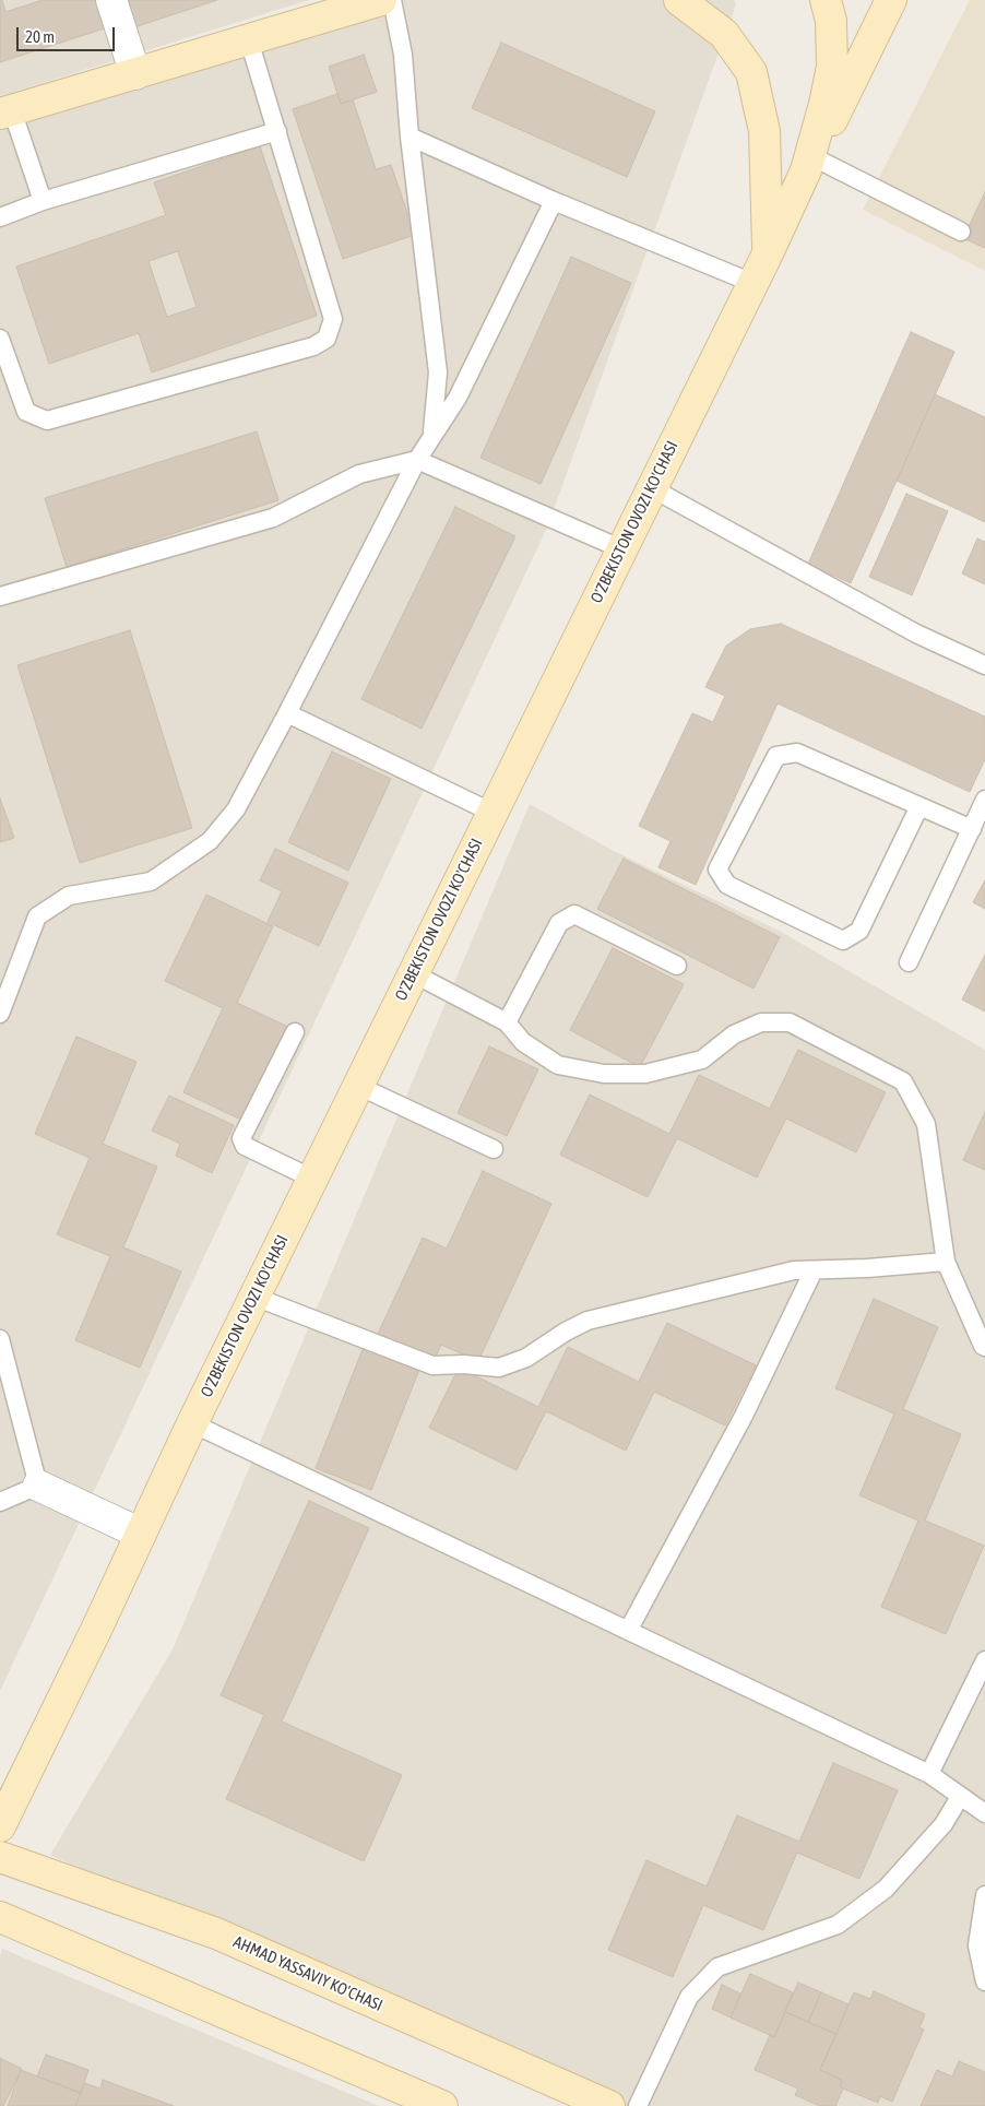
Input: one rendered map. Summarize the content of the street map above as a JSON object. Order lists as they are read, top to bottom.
{
  "streets": {
    "main road": ["O'ZBEKISTON OVOZI KO'CHASI", "AHMAD YASSAVIY KO'CHASI"]
  },
  "scale_bar": "20 m"
}
